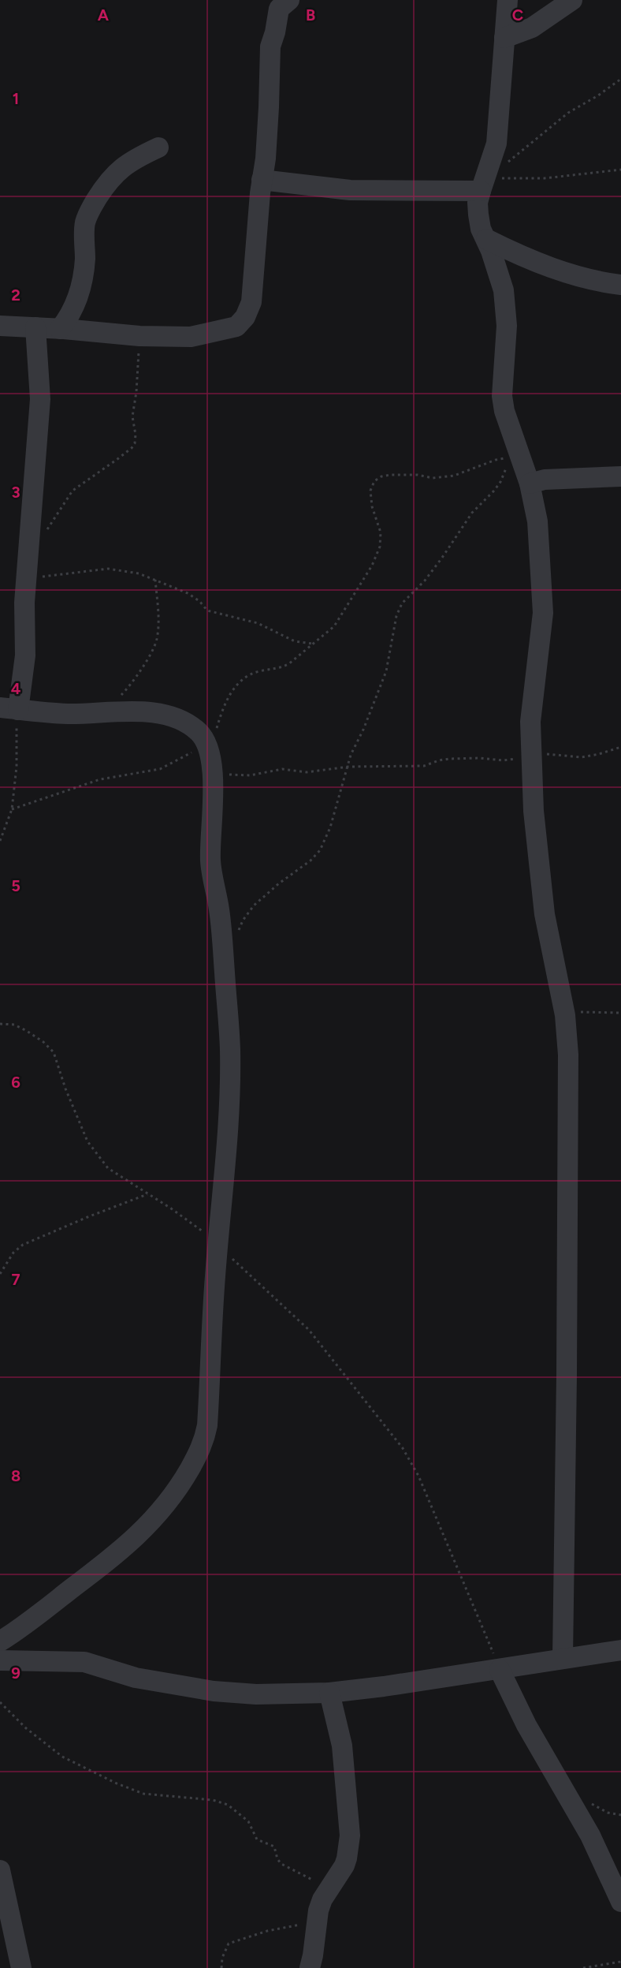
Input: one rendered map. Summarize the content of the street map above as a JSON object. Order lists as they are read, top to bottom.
{
  "grid": {
    "columns": ["A", "B", "C"],
    "rows": [
      "1",
      "2",
      "3",
      "4",
      "5",
      "6",
      "7",
      "8",
      "9"
    ]
  }
}
